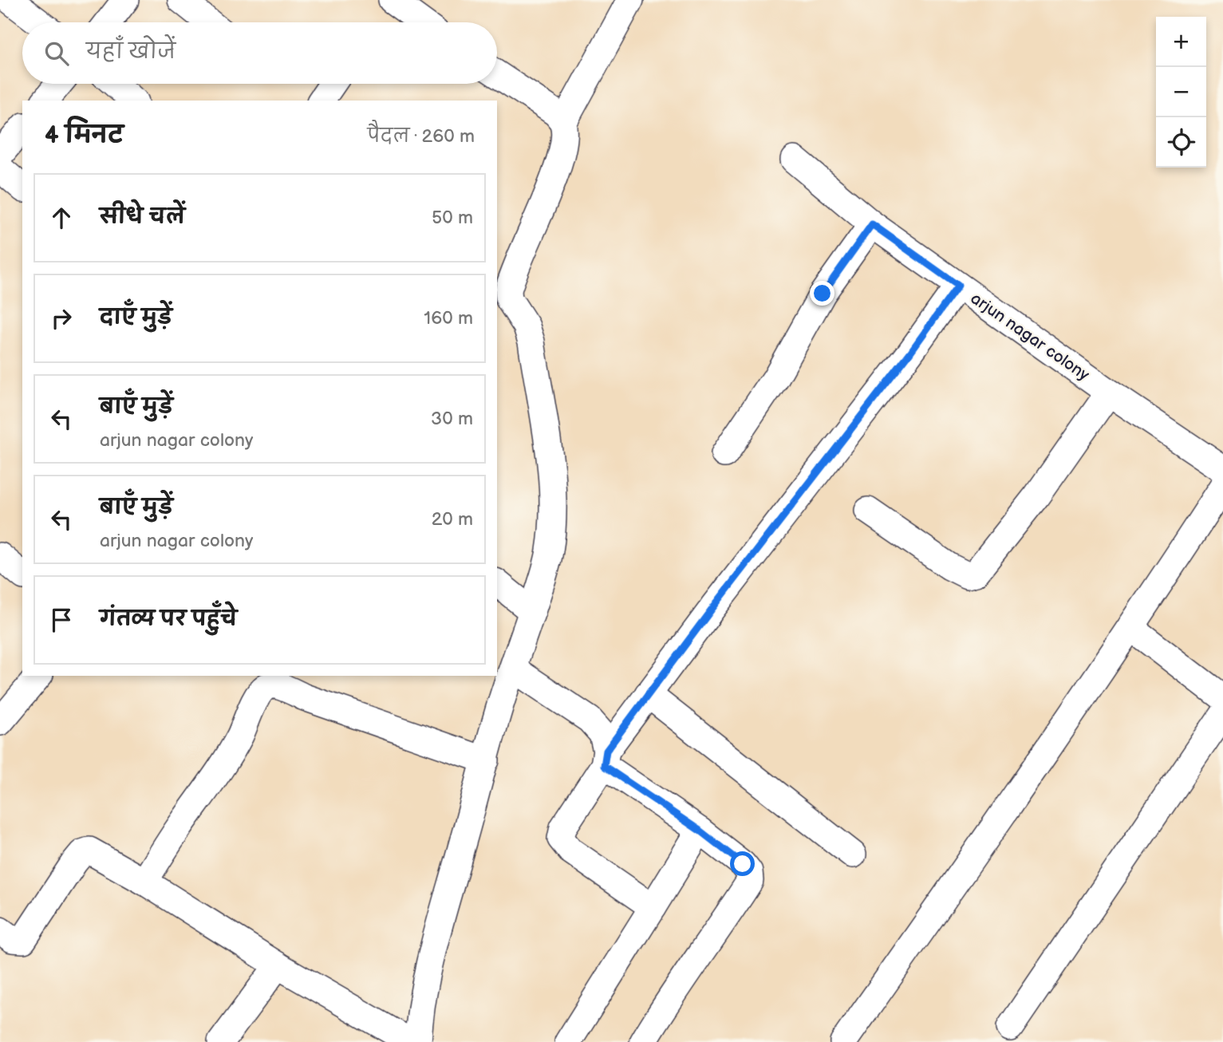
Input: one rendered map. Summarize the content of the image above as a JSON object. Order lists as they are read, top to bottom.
{
  "streets": {
    "street": ["arjun nagar colony"]
  },
  "page": {
    "map_buttons": ["+", "−"],
    "search": "यहाँ खोजें",
    "heading": ["4 मिनट", "पैदल · 260 m"],
    "list": [
      ["सीधे चलें", "50 m"],
      ["दाएँ मुड़ें", "160 m"],
      ["बाएँ मुड़ें", "arjun nagar colony", "30 m"],
      ["बाएँ मुड़ें", "arjun nagar colony", "20 m"],
      "गंतव्य पर पहुँचे"
    ]
  }
}
